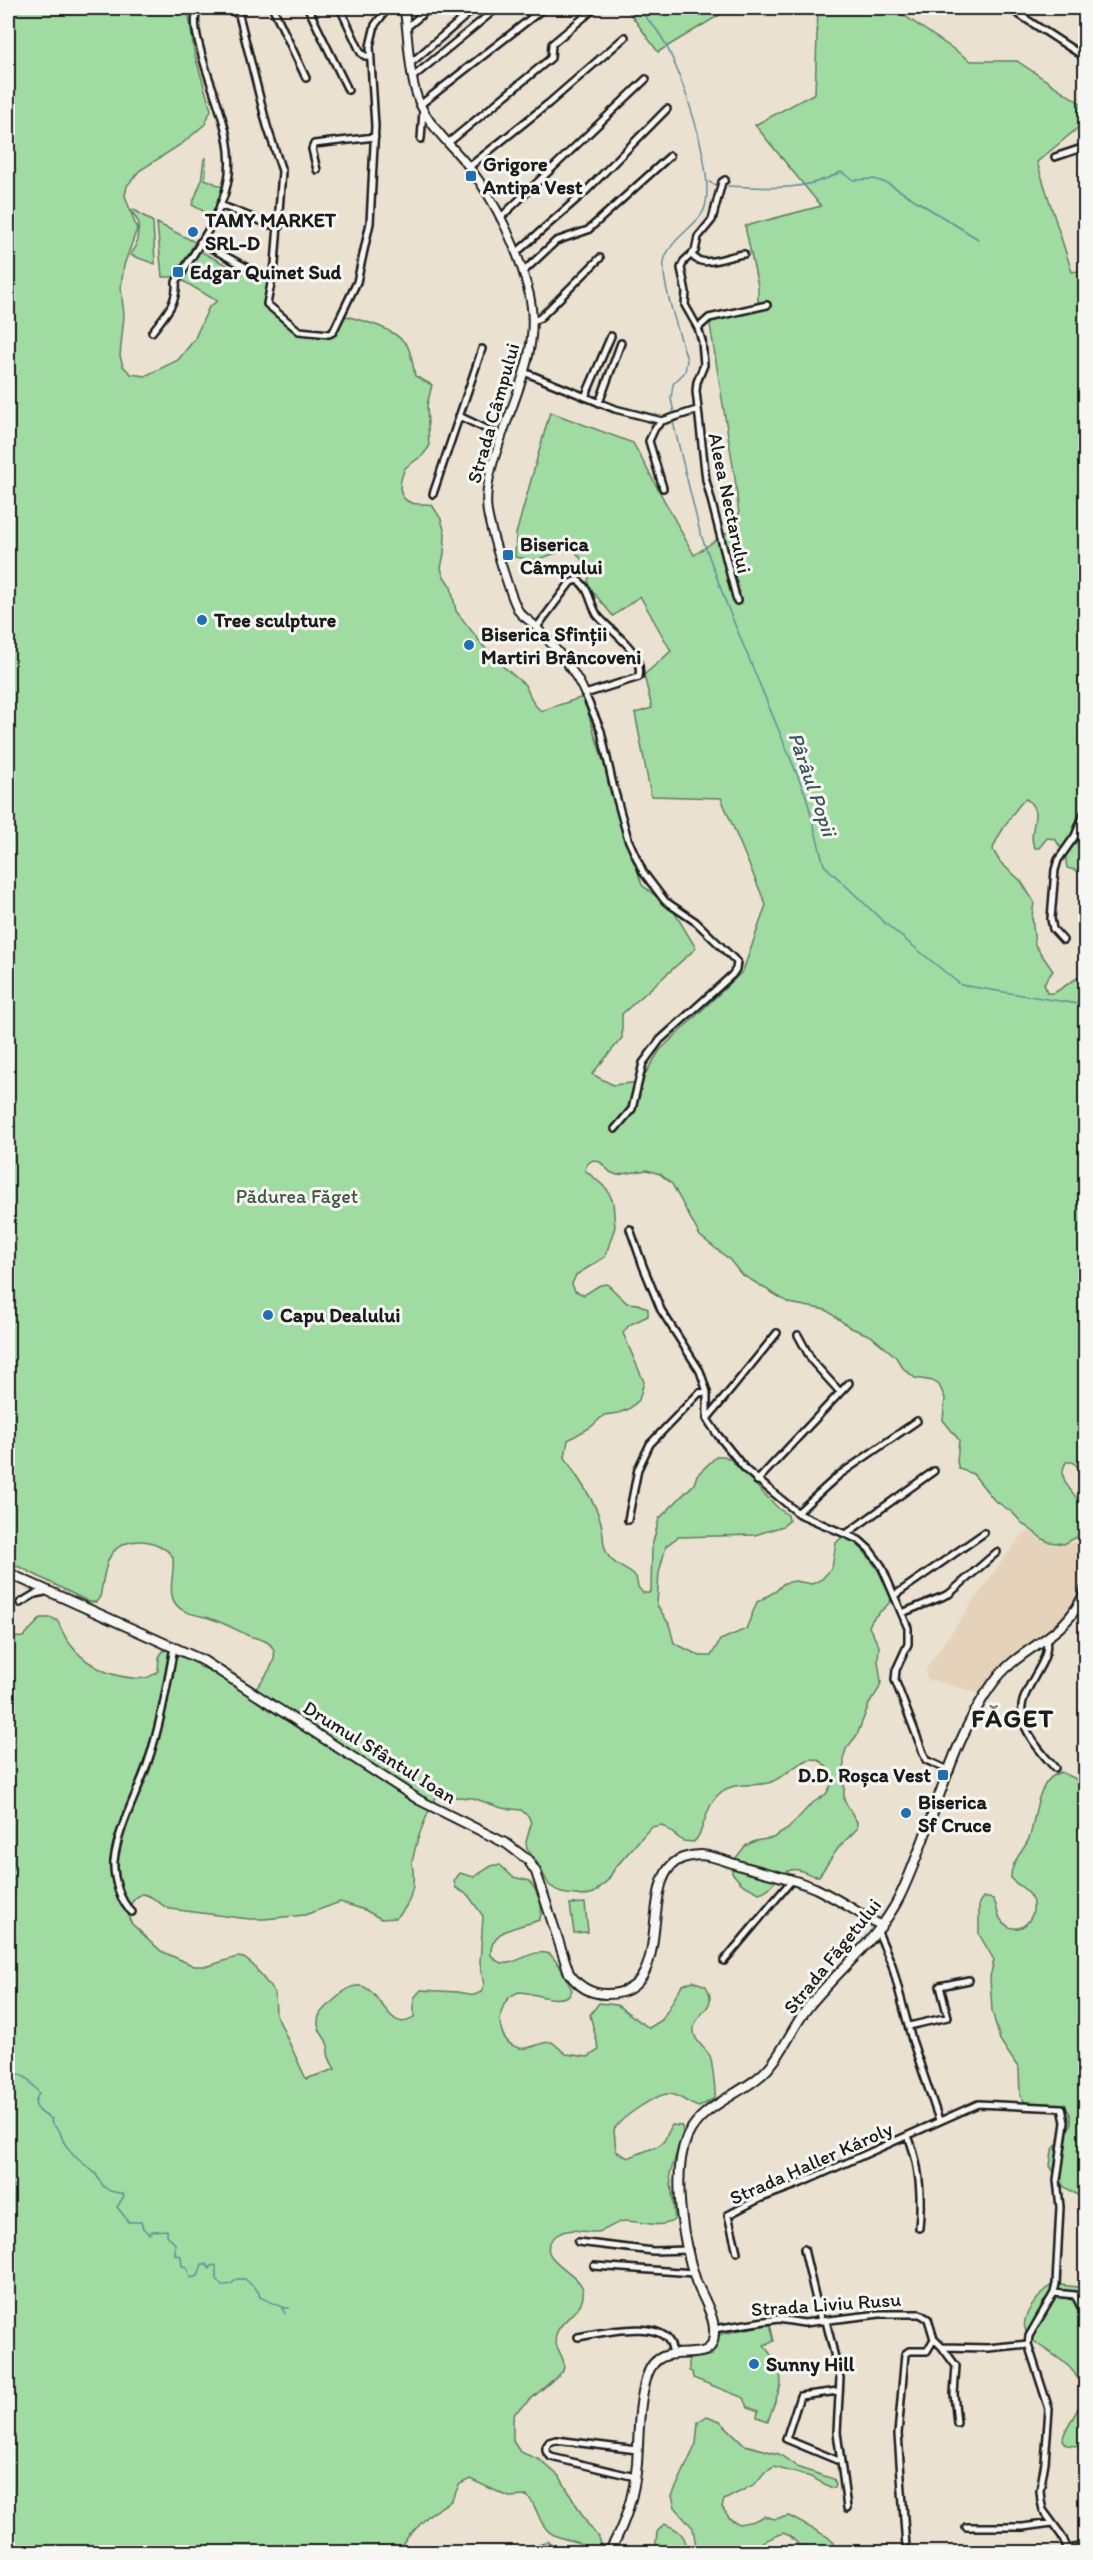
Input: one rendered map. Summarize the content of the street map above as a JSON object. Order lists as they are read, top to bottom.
{
  "streets": {
    "main road": ["Drumul Sfântul Ioan", "Strada Făgetului"],
    "street": [
      "Strada Câmpului",
      "Aleea Nectarului",
      "Strada Haller Károly",
      "Strada Liviu Rusu"
    ]
  },
  "crossings": [
    ["Drumul Sfântul Ioan", "Strada Făgetului"],
    ["Strada Făgetului", "Strada Liviu Rusu"]
  ],
  "districts": ["FĂGET"],
  "water": ["Pârâul Popii"],
  "parks": ["Pădurea Făget"],
  "places": {
    "transit": [
      "Grigore Antipa Vest",
      "Edgar Quinet Sud",
      "Biserica Câmpului",
      "D.D. Roșca Vest"
    ],
    "other": [
      "TAMY MARKET SRL-D",
      "Tree sculpture",
      "Biserica Sfinții Martiri Brâncoveni",
      "Capu Dealului",
      "Biserica Sf Cruce",
      "Sunny Hill"
    ]
  }
}
